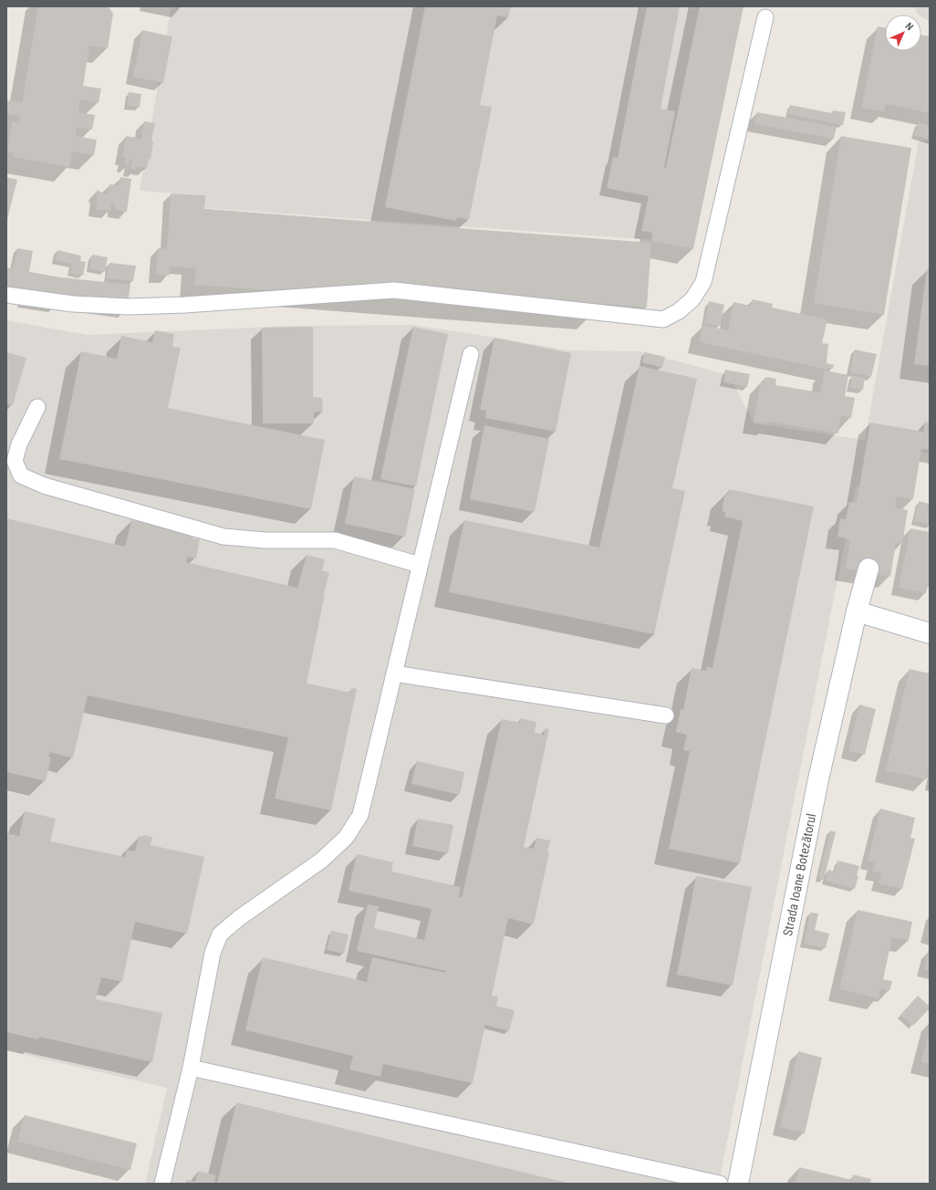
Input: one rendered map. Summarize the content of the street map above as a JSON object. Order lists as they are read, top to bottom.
{
  "streets": {
    "street": ["Strada Ioane Botezătorul"]
  },
  "north": "top right"
}
